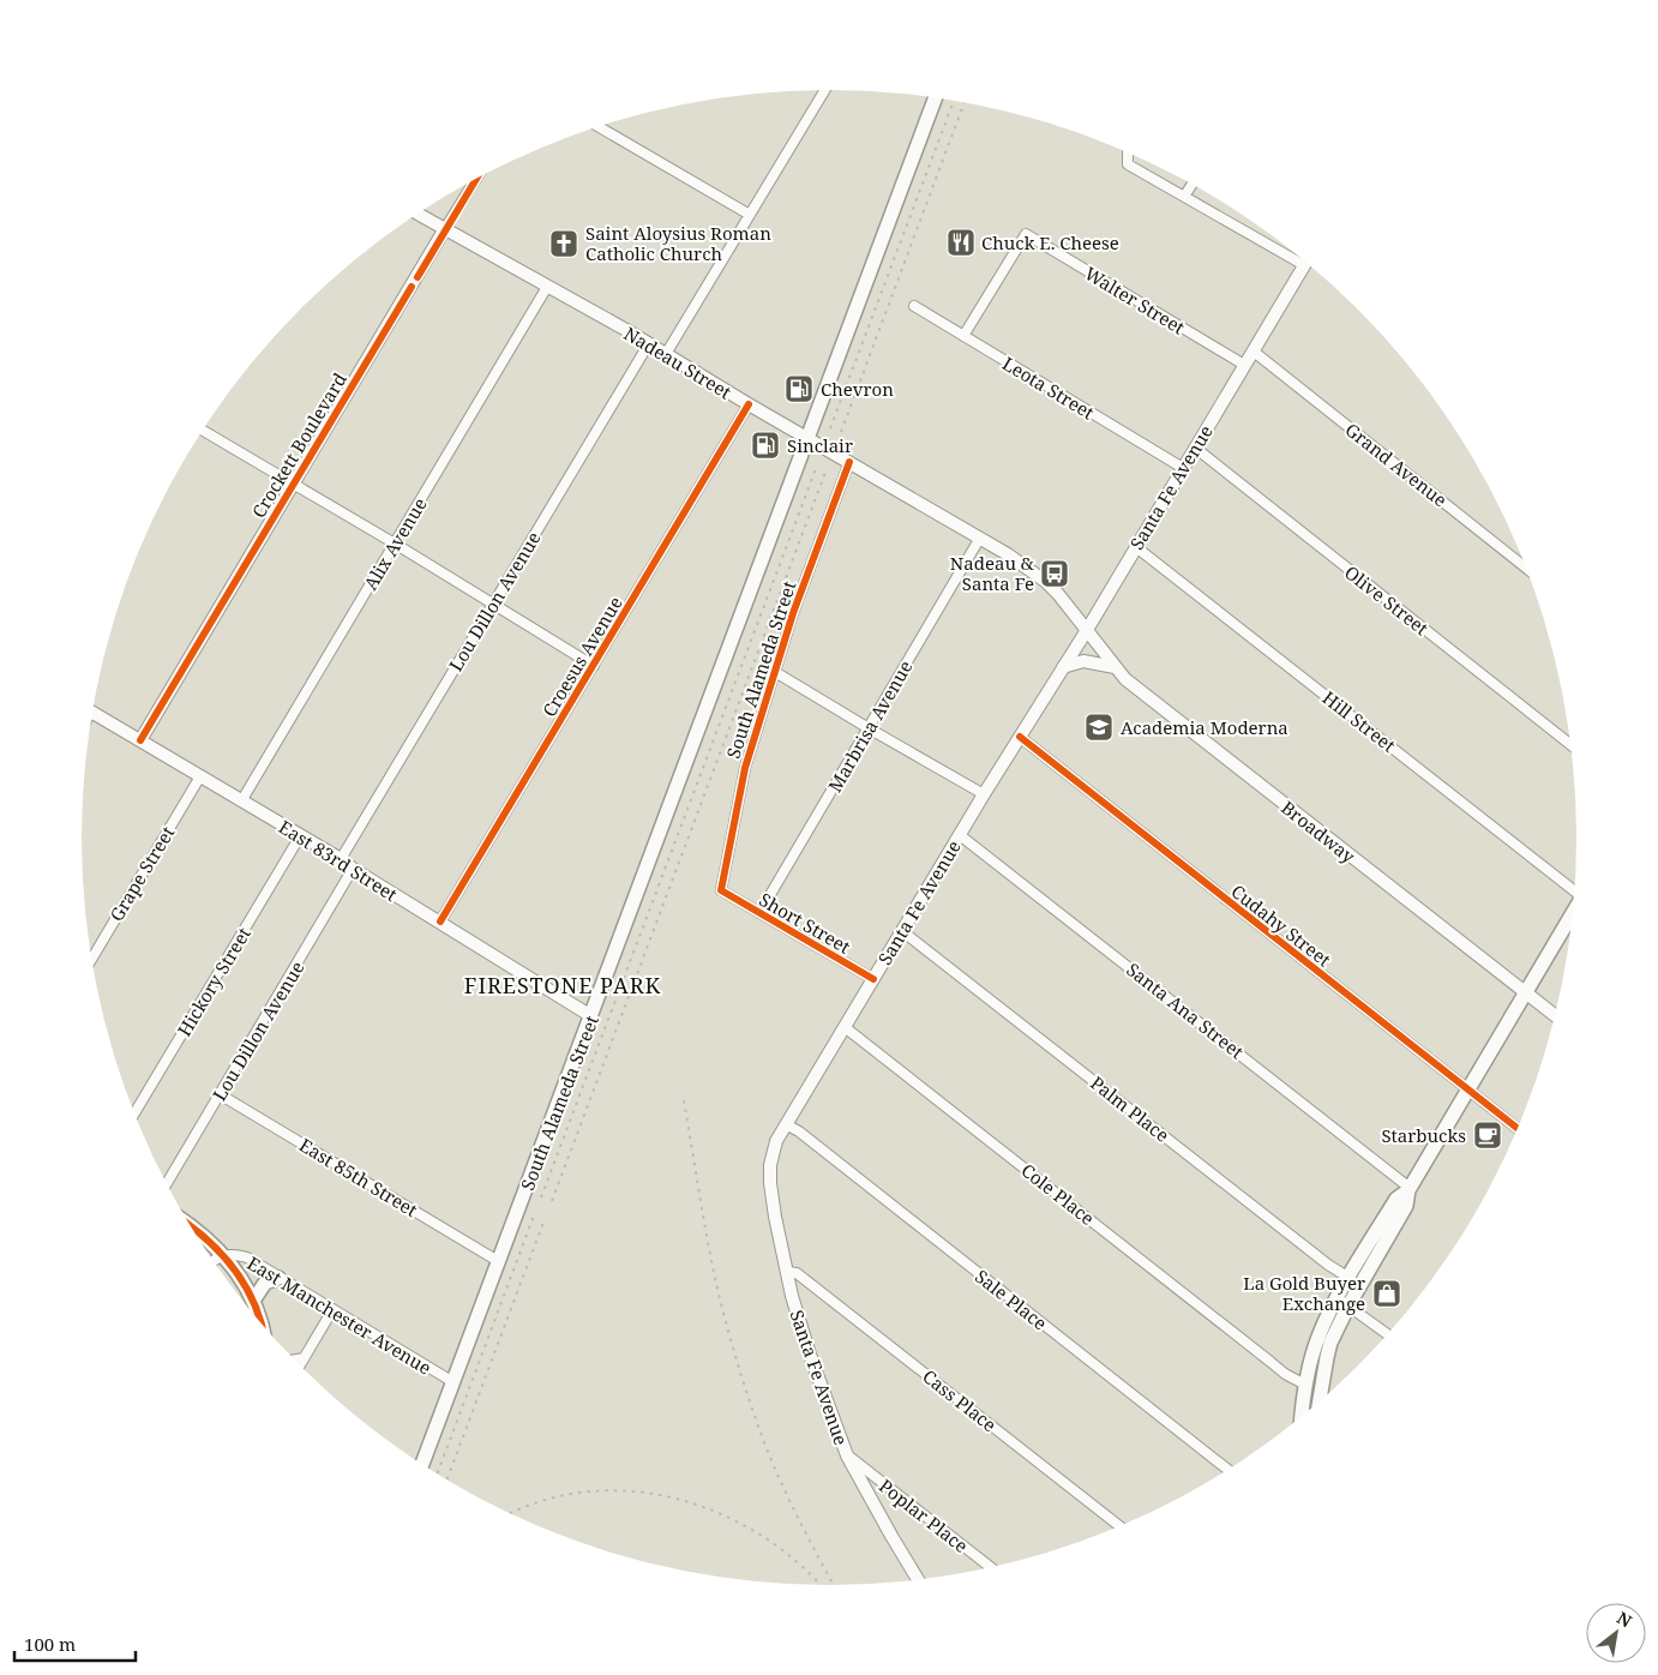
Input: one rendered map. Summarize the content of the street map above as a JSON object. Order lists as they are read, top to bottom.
{
  "streets": {
    "main road": [
      "Nadeau Street",
      "Crockett Boulevard",
      "Santa Fe Avenue",
      "South Alameda Street",
      "Broadway",
      "East 83rd Street"
    ],
    "street": [
      "Walter Street",
      "Leota Street",
      "Grand Avenue",
      "Alix Avenue",
      "Olive Street",
      "Lou Dillon Avenue",
      "Croesus Avenue",
      "Hill Street",
      "Marbrisa Avenue",
      "Grape Street",
      "Short Street",
      "Cudahy Street",
      "Hickory Street",
      "Santa Ana Street",
      "Palm Place",
      "East 85th Street",
      "Cole Place",
      "Sale Place",
      "East Manchester Avenue",
      "Cass Place",
      "Poplar Place"
    ]
  },
  "crossings": [
    ["Walter Street", "Leota Street"],
    ["Walter Street", "Santa Fe Avenue"],
    ["Nadeau Street", "Crockett Boulevard"],
    ["Nadeau Street", "Santa Fe Avenue"],
    ["Nadeau Street", "Alix Avenue"],
    ["Nadeau Street", "Lou Dillon Avenue"],
    ["Nadeau Street", "Croesus Avenue"],
    ["Nadeau Street", "South Alameda Street"],
    ["Nadeau Street", "Marbrisa Avenue"],
    ["Nadeau Street", "Broadway"],
    ["Leota Street", "Santa Fe Avenue"],
    ["Crockett Boulevard", "East 83rd Street"],
    ["Grand Avenue", "Santa Fe Avenue"],
    ["Santa Fe Avenue", "Olive Street"],
    ["Santa Fe Avenue", "Hill Street"],
    ["Santa Fe Avenue", "Broadway"],
    ["Santa Fe Avenue", "Short Street"],
    ["Santa Fe Avenue", "Cudahy Street"],
    ["Santa Fe Avenue", "Santa Ana Street"],
    ["Santa Fe Avenue", "Palm Place"],
    ["Santa Fe Avenue", "Cole Place"],
    ["Santa Fe Avenue", "Sale Place"],
    ["Santa Fe Avenue", "Cass Place"],
    ["Santa Fe Avenue", "Poplar Place"],
    ["Alix Avenue", "East 83rd Street"],
    ["Lou Dillon Avenue", "East 83rd Street"],
    ["Lou Dillon Avenue", "East 85th Street"],
    ["Croesus Avenue", "East 83rd Street"],
    ["South Alameda Street", "East 83rd Street"],
    ["South Alameda Street", "Short Street"],
    ["South Alameda Street", "East 85th Street"],
    ["South Alameda Street", "East Manchester Avenue"],
    ["Marbrisa Avenue", "Short Street"],
    ["East 83rd Street", "Grape Street"],
    ["East 83rd Street", "Hickory Street"]
  ],
  "districts": ["FIRESTONE PARK"],
  "places": {
    "restaurant": ["Chuck E. Cheese"],
    "church": ["Saint Aloysius Roman Catholic Church"],
    "fuel station": ["Chevron", "Sinclair"],
    "bus stop": ["Nadeau & Santa Fe"],
    "school or university": ["Academia Moderna"],
    "cafe": ["Starbucks"],
    "shop": ["La Gold Buyer Exchange"]
  },
  "scale_bar": "100 m",
  "north": "top right"
}
